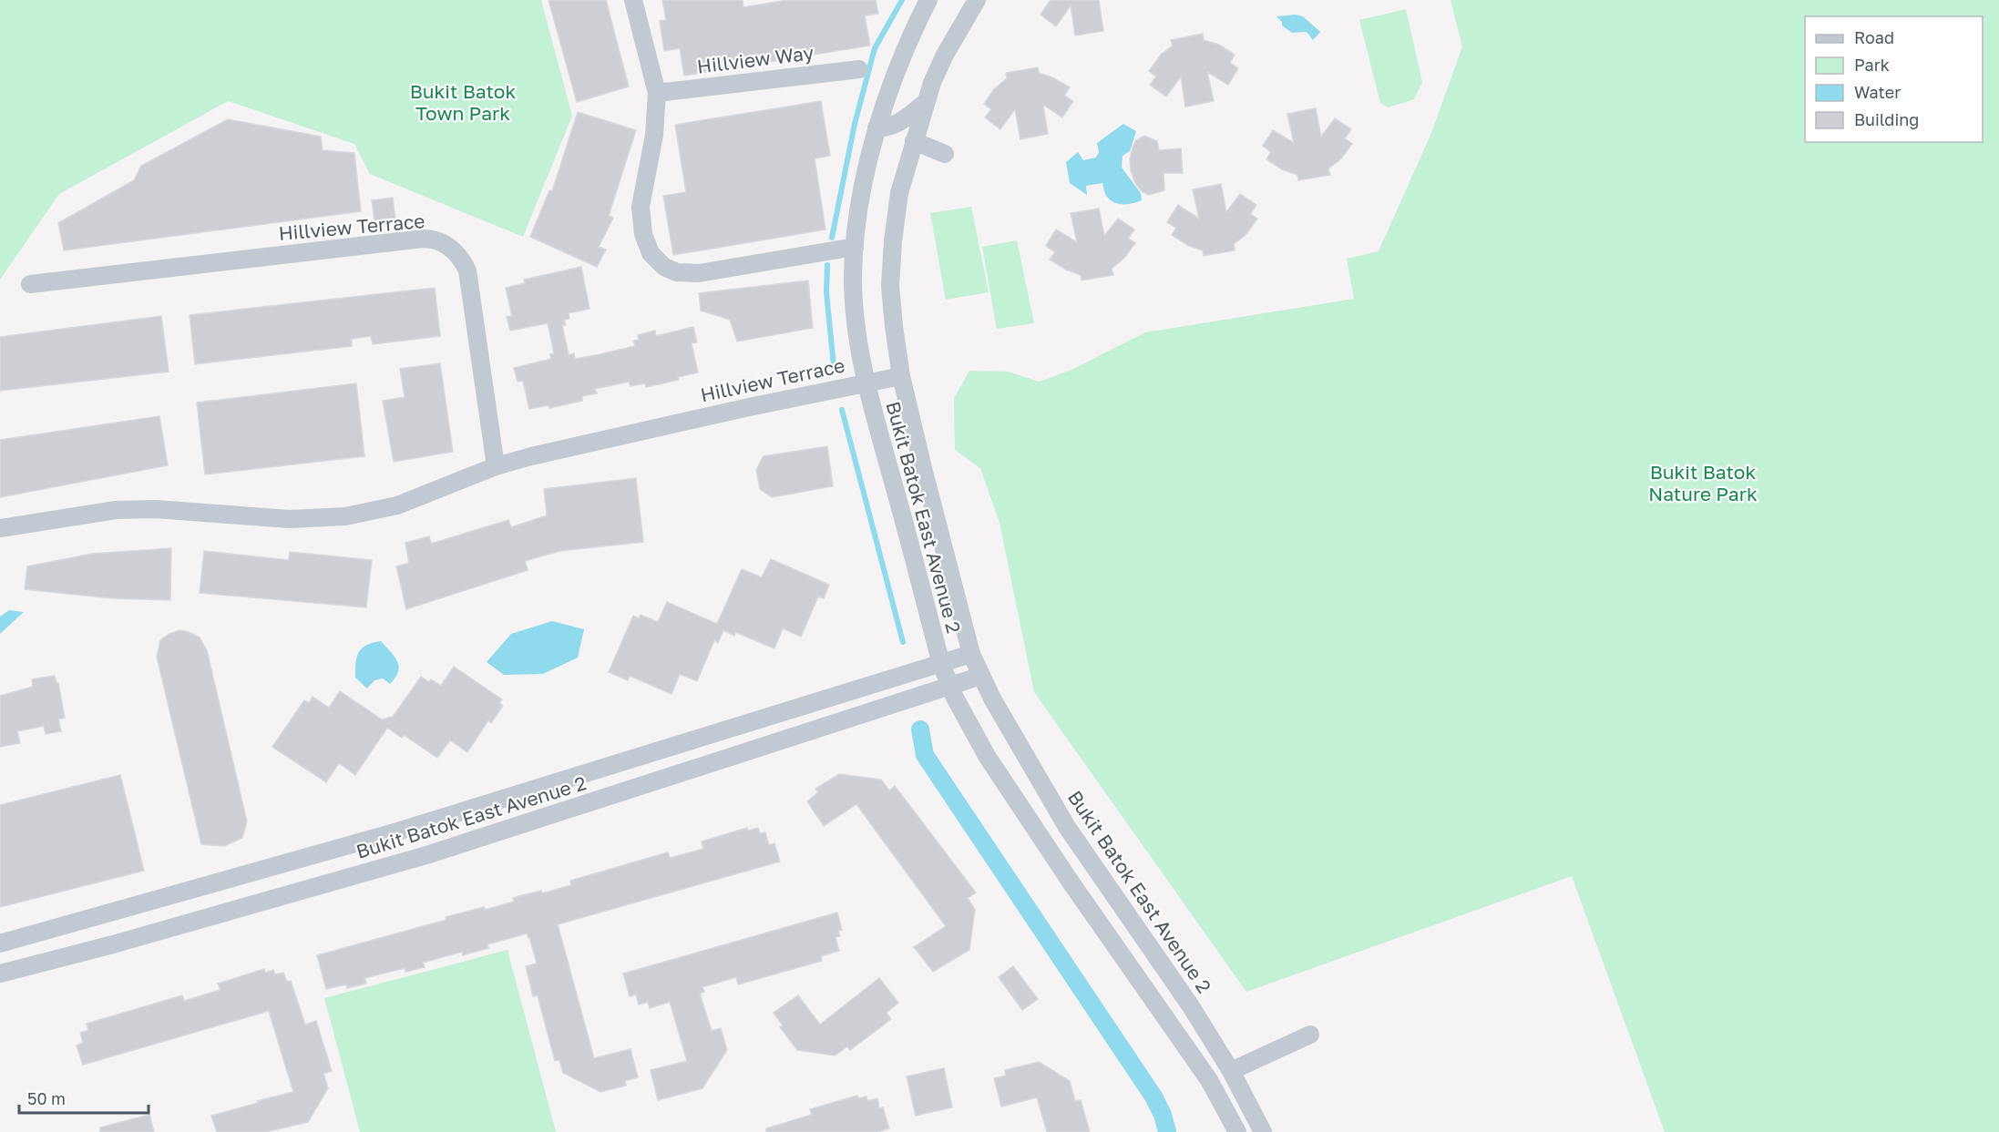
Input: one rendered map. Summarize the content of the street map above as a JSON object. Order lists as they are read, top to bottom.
{
  "streets": {
    "street": ["Hillview Way", "Hillview Terrace", "Bukit Batok East Avenue 2"]
  },
  "crossings": [
    ["Hillview Terrace", "Bukit Batok East Avenue 2"]
  ],
  "parks": ["Bukit Batok Town Park", "Bukit Batok Nature Park"],
  "legend": [
    "Road",
    "Park",
    "Water",
    "Building"
  ],
  "scale_bar": "50 m"
}
